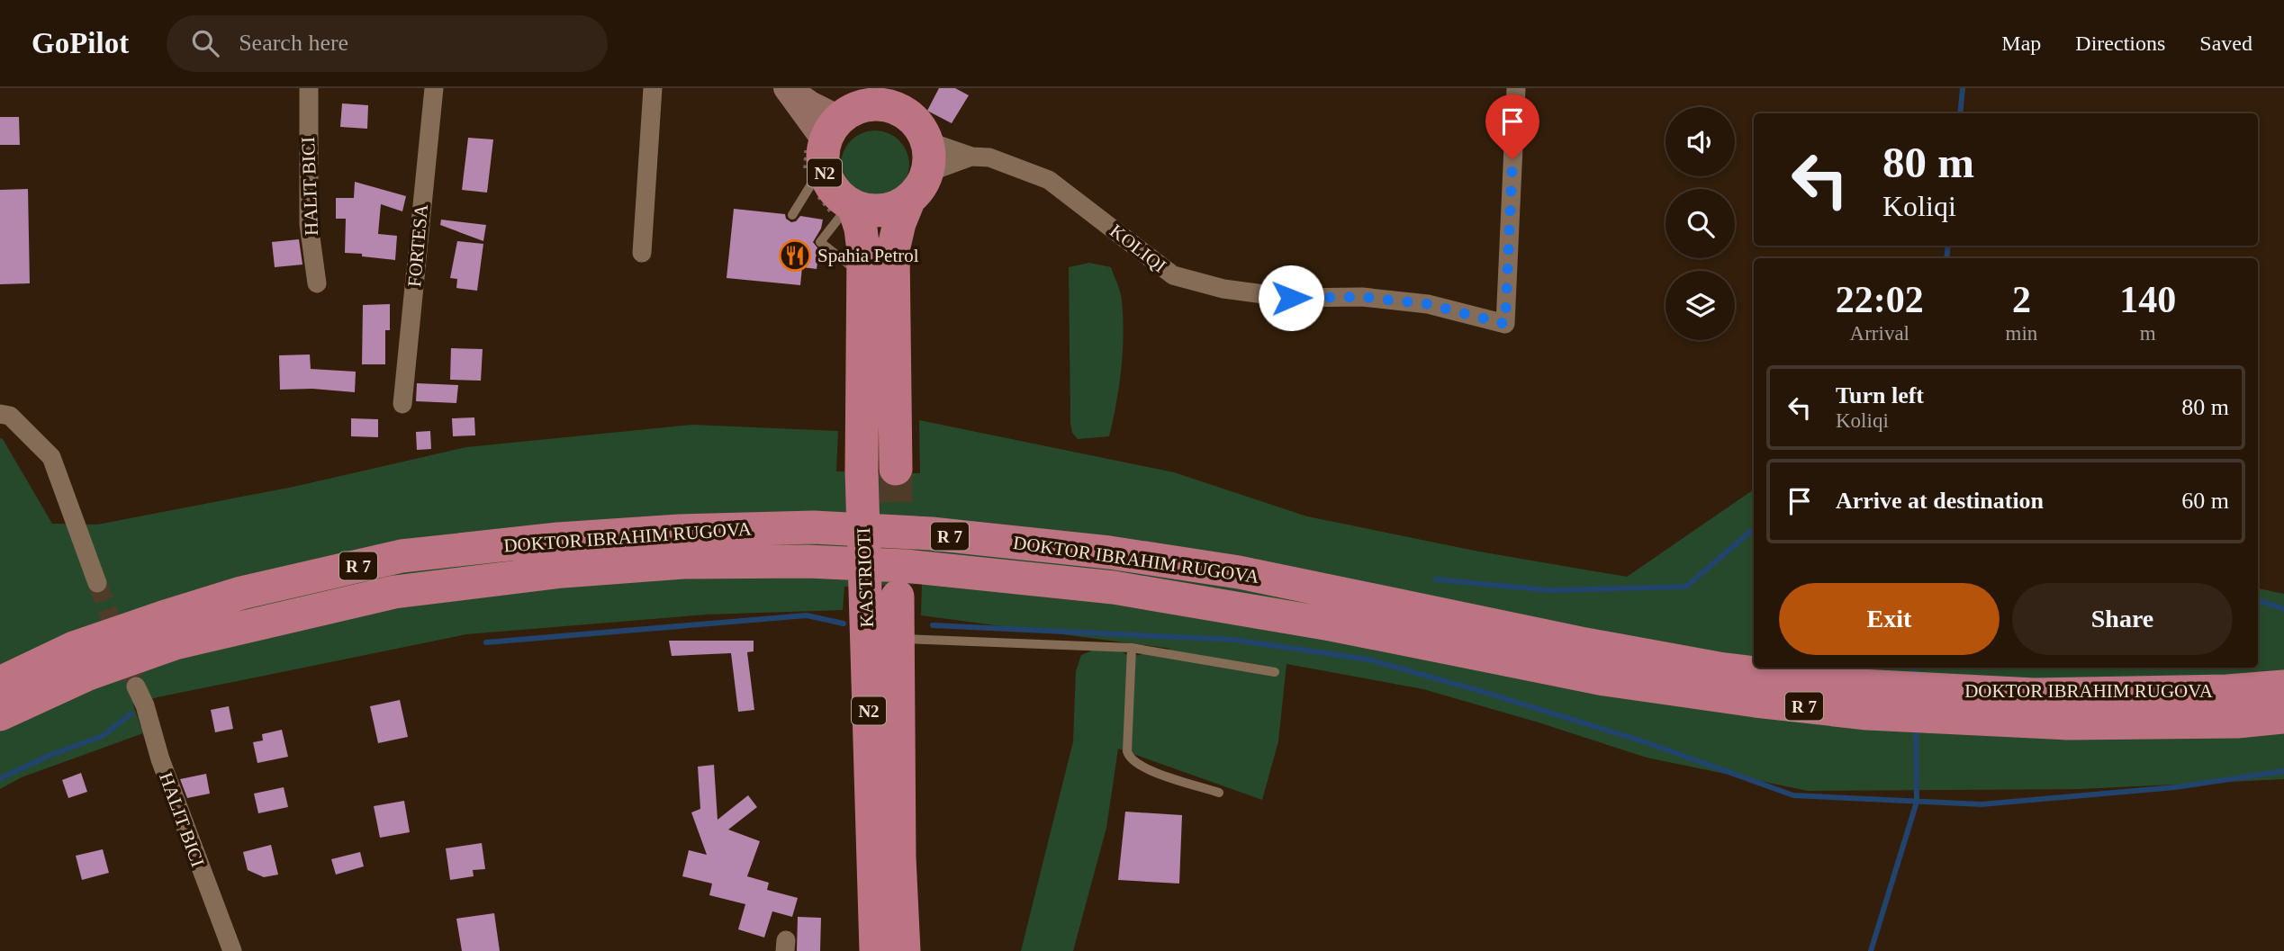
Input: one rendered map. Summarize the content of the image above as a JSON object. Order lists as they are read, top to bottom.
{
  "streets": {
    "highway": [
      "N2",
      "R 7",
      "DOKTOR IBRAHIM RUGOVA",
      "KASTRIOTI"
    ],
    "street": ["HALIT BICI", "FORTESA", "KOLIQI"]
  },
  "crossings": [
    ["N2", "KOLIQI"],
    ["N2", "KASTRIOTI"],
    ["KOLIQI", "KASTRIOTI"]
  ],
  "places": {
    "restaurant": ["Spahia Petrol"]
  },
  "page": {
    "header": "GoPilot",
    "search": "Search here",
    "nav": ["Map", "Directions", "Saved"],
    "turn": ["80 m", "Koliqi"],
    "eta": [
      "22:02",
      "Arrival",
      "2",
      "min",
      "140",
      "m"
    ],
    "list": [
      {
        "name": "Turn left",
        "note": "Koliqi",
        "value": "80 m"
      },
      {
        "name": "Arrive at destination",
        "value": "60 m"
      }
    ],
    "buttons": ["Exit", "Share"]
  }
}
